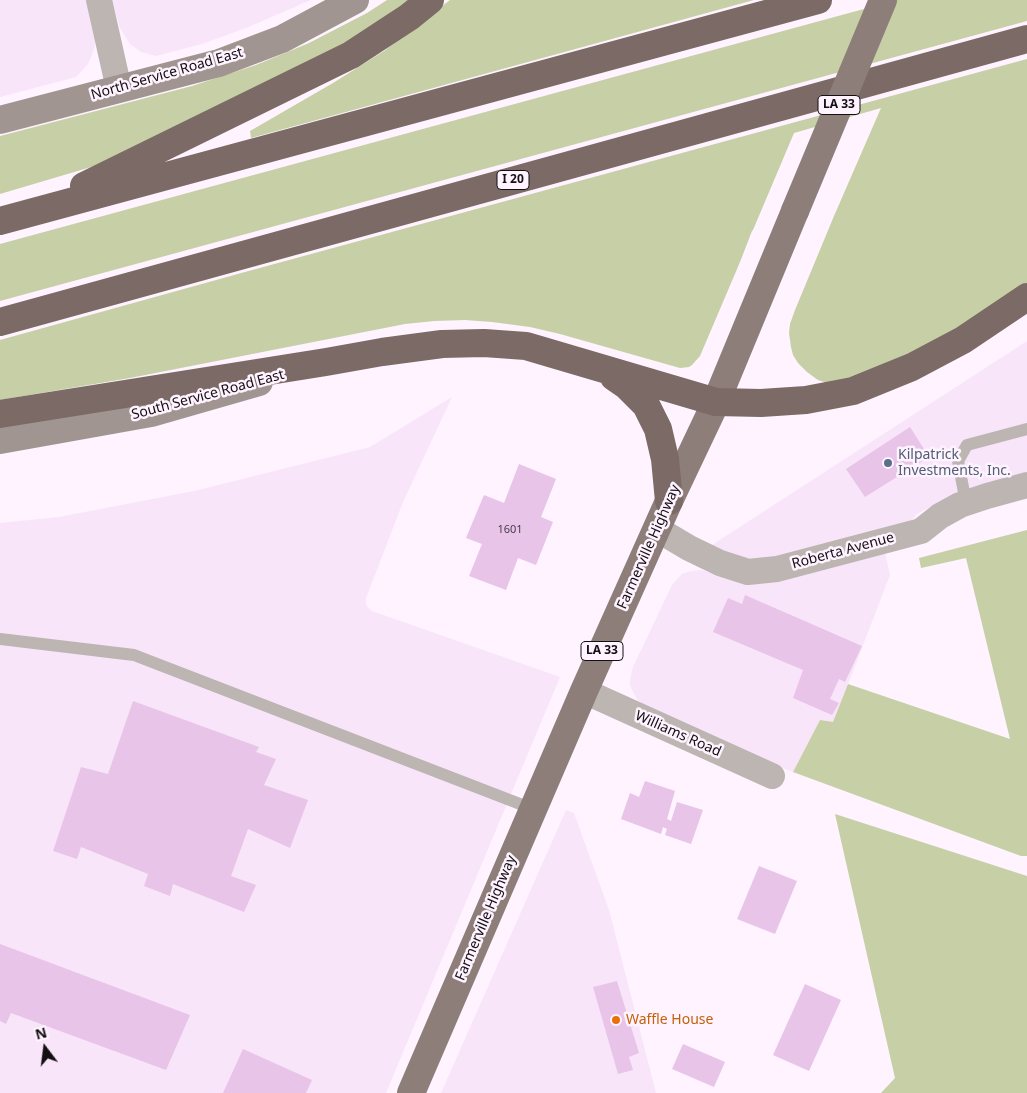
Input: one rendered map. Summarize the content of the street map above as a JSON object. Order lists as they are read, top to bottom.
{
  "streets": {
    "highway": ["I 20"],
    "main road": [
      "North Service Road East",
      "LA 33",
      "South Service Road East",
      "Farmerville Highway"
    ],
    "street": ["Roberta Avenue", "Williams Road"]
  },
  "crossings": [
    ["Farmerville Highway", "Roberta Avenue"],
    ["Farmerville Highway", "Williams Road"]
  ],
  "places": ["Kilpatrick Investments, Inc.", "Waffle House"],
  "house_numbers": ["1601"],
  "north": "top"
}
